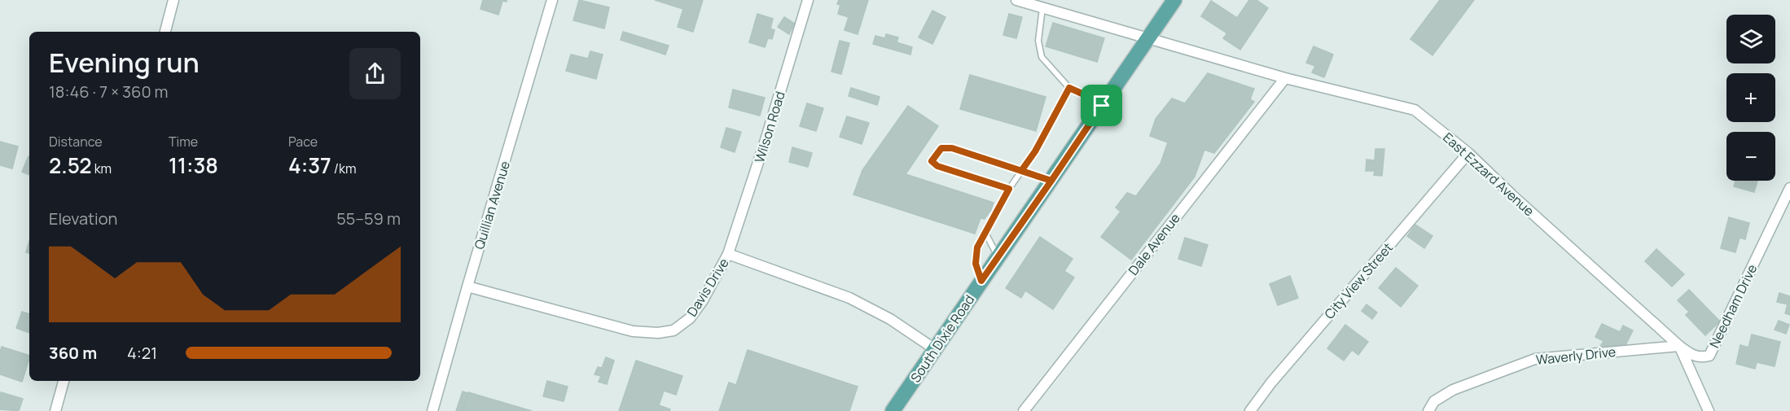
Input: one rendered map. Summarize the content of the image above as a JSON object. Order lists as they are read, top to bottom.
{
  "streets": {
    "main road": ["South Dixie Road"],
    "street": [
      "Wilson Road",
      "East Ezzard Avenue",
      "Quillian Avenue",
      "Dale Avenue",
      "City View Street",
      "Davis Drive",
      "Needham Drive",
      "Waverly Drive"
    ]
  },
  "crossings": [
    ["Wilson Road", "Davis Drive"],
    ["East Ezzard Avenue", "Dale Avenue"],
    ["East Ezzard Avenue", "City View Street"],
    ["East Ezzard Avenue", "Needham Drive"],
    ["East Ezzard Avenue", "South Dixie Road"],
    ["East Ezzard Avenue", "Waverly Drive"],
    ["Quillian Avenue", "Davis Drive"],
    ["Davis Drive", "South Dixie Road"],
    ["Needham Drive", "Waverly Drive"]
  ],
  "page": {
    "map_buttons": ["+", "−"],
    "heading": ["Evening run", "18:46 · 7 × 360 m"],
    "stats": [
      ["Distance", "2.52 km"],
      ["Time", "11:38"],
      ["Pace", "4:37 /km"]
    ],
    "chart": ["Elevation", "55–59 m"],
    "list": [
      {
        "name": "360 m",
        "note": "4:21"
      }
    ]
  }
}
